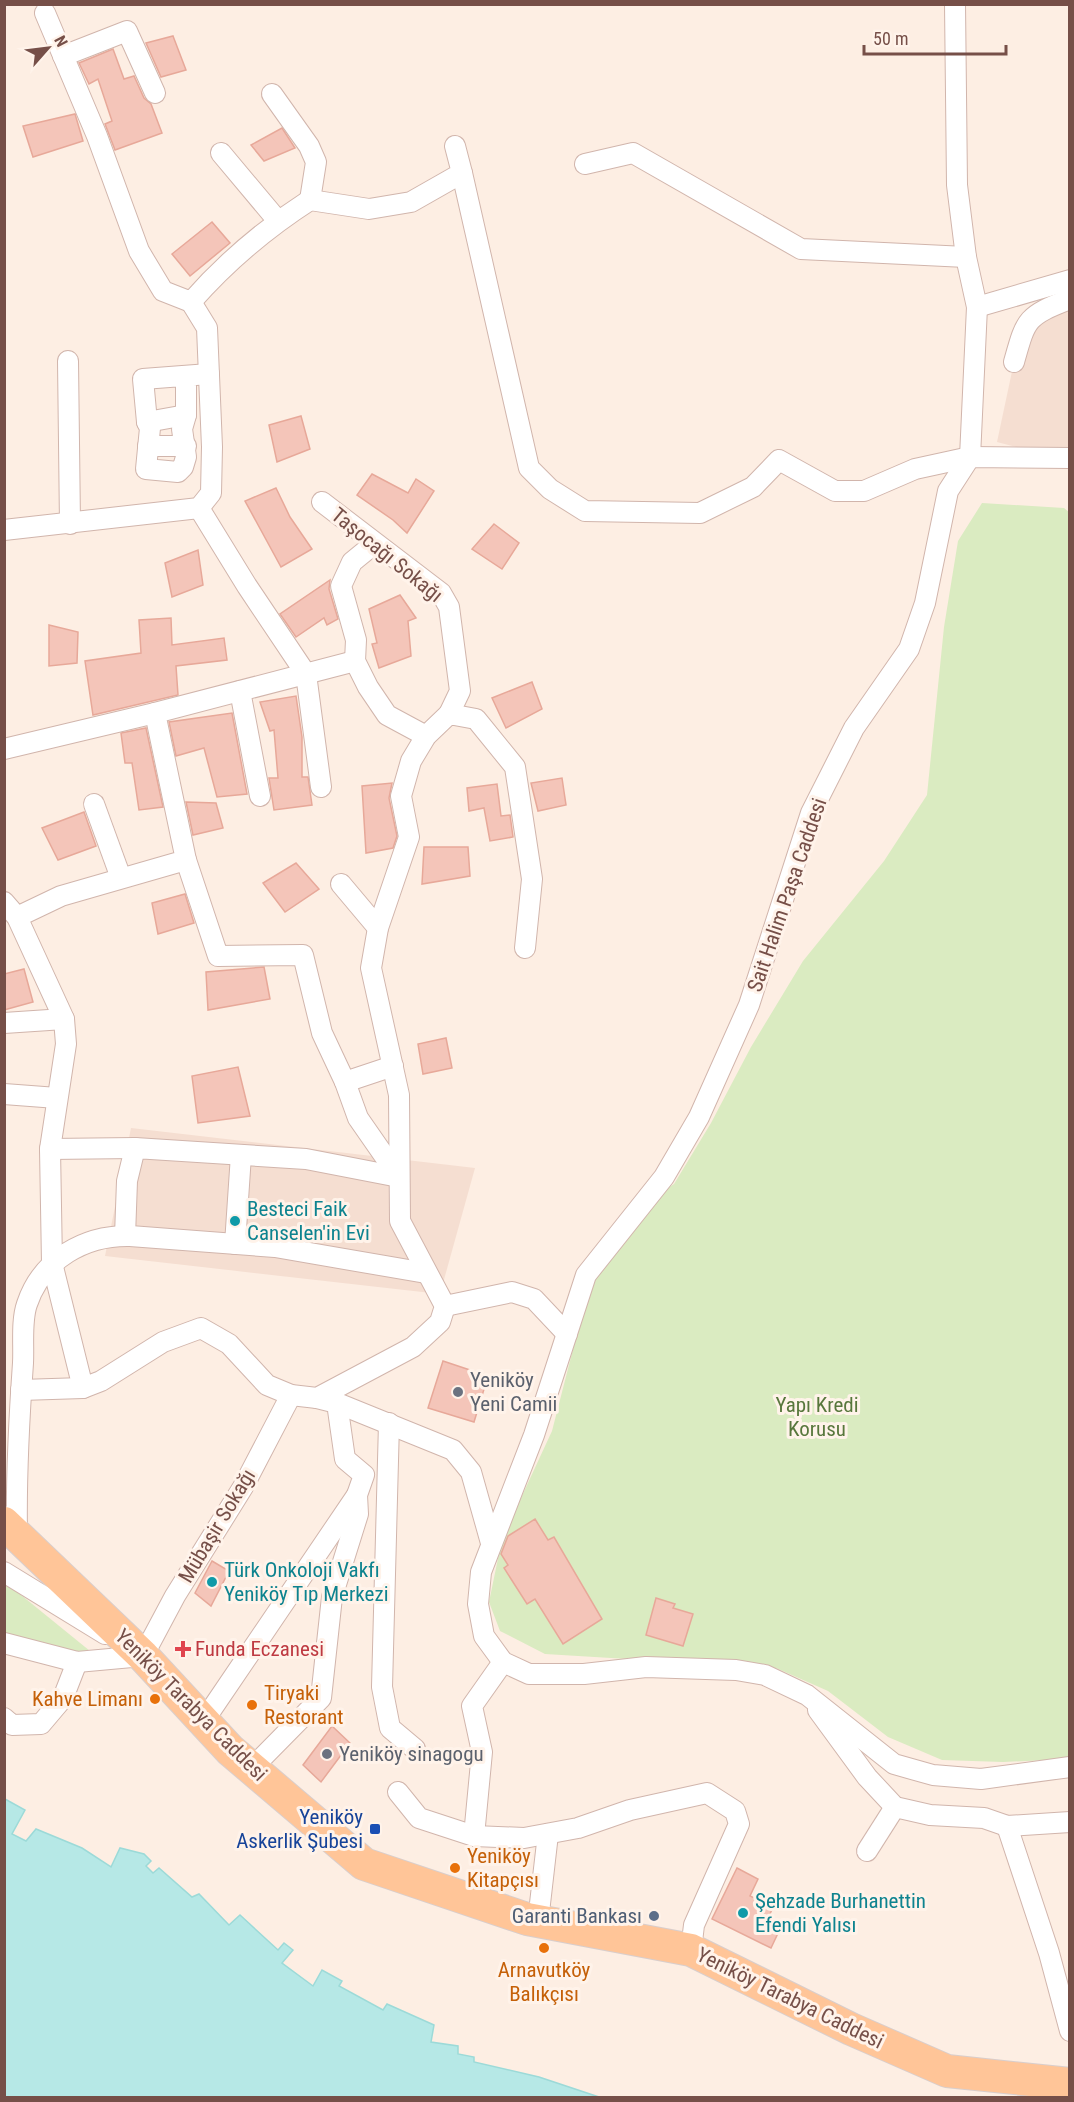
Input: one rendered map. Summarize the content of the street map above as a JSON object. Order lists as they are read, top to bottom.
{
  "streets": {
    "main road": ["Yeniköy Tarabya Caddesi"],
    "street": ["Taşocağı Sokağı", "Sait Halim Paşa Caddesi", "Mübaşir Sokağı"]
  },
  "crossings": [
    ["Mübaşir Sokağı", "Yeniköy Tarabya Caddesi"]
  ],
  "parks": ["Yapı Kredi Korusu"],
  "places": {
    "other": [
      "Besteci Faik Canselen'in Evi",
      "Yeniköy Yeni Camii",
      "Türk Onkoloji Vakfı Yeniköy Tıp Merkezi",
      "Kahve Limanı",
      "Tiryaki Restorant",
      "Yeniköy sinagogu",
      "Yeniköy Kitapçısı",
      "Şehzade Burhanettin Efendi Yalısı",
      "Garanti Bankası",
      "Arnavutköy Balıkçısı"
    ],
    "health": ["Funda Eczanesi"],
    "transit": ["Yeniköy Askerlik Şubesi"]
  },
  "scale_bar": "50 m",
  "north": "top right"
}
